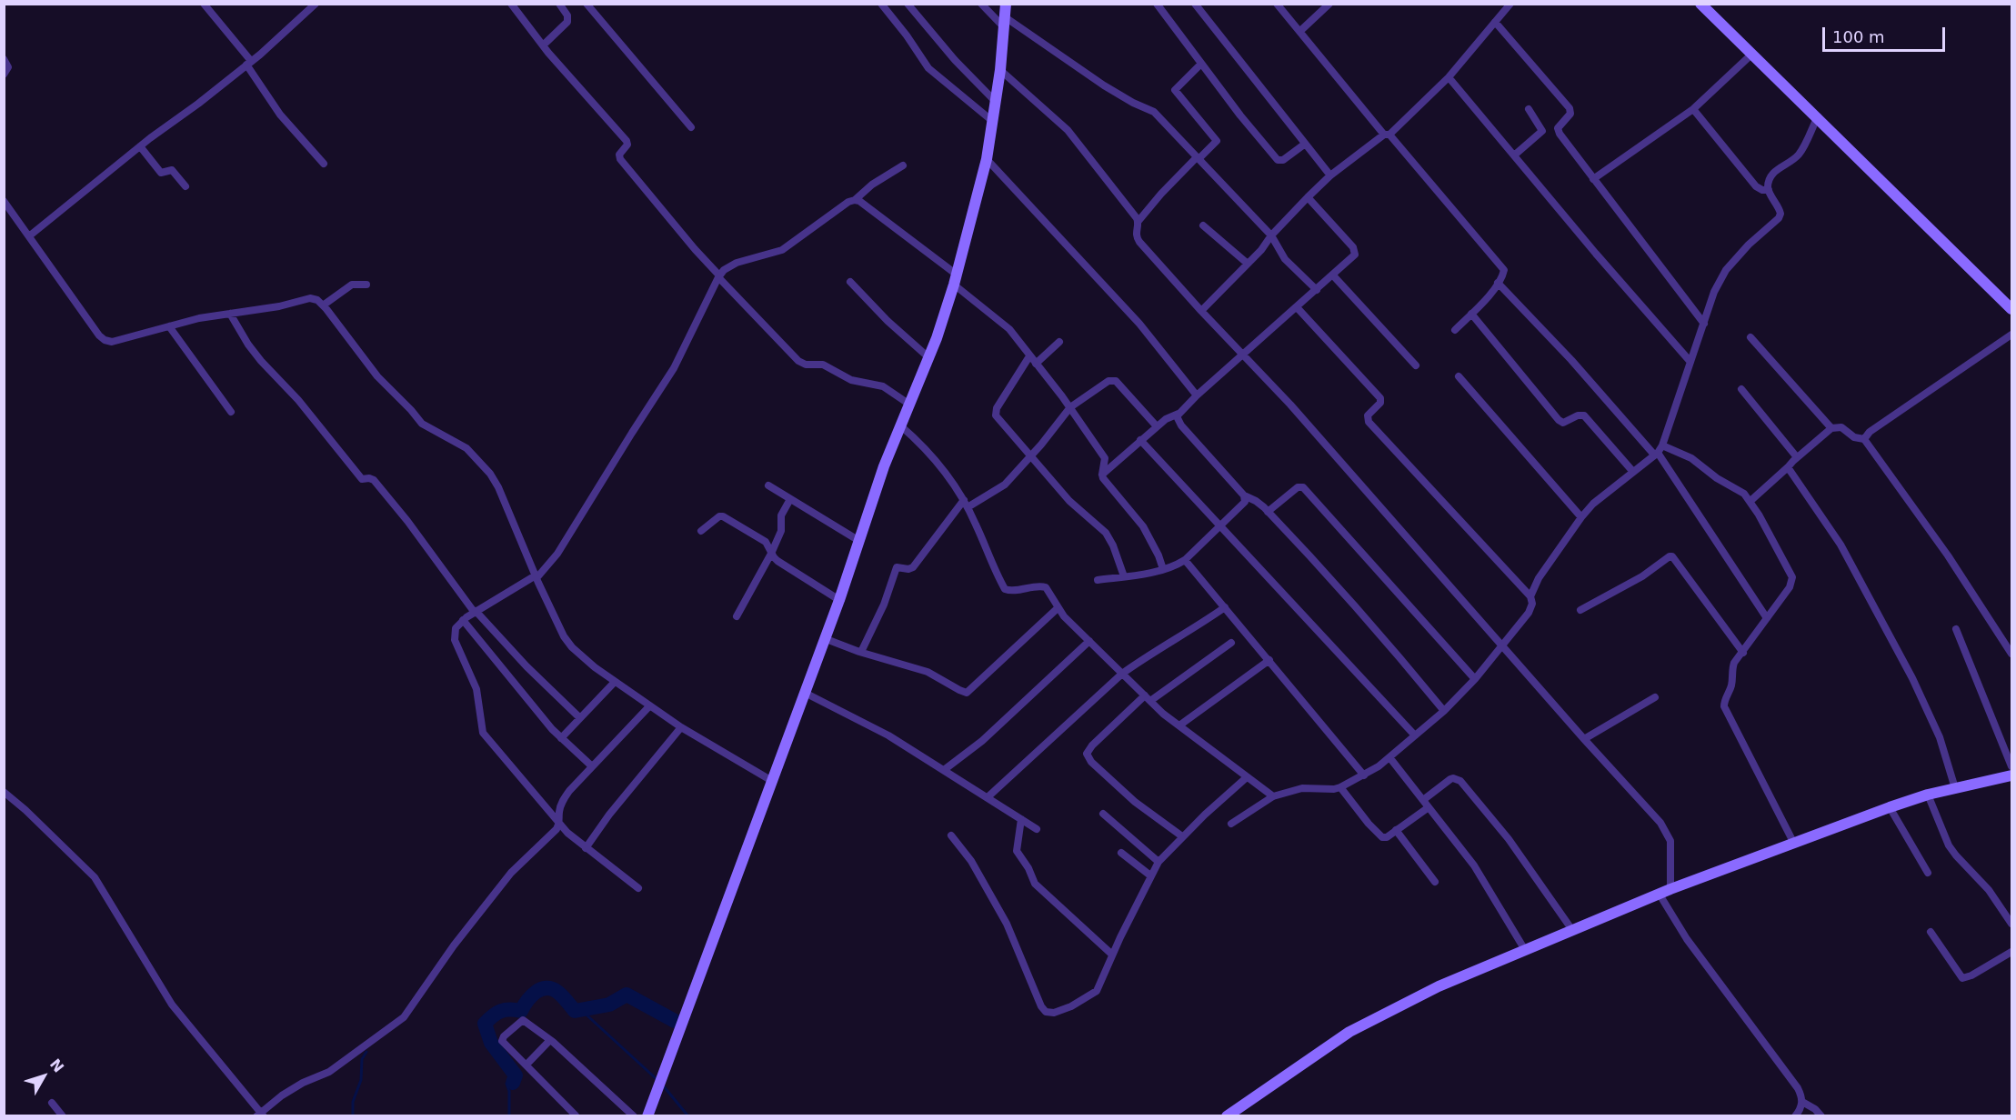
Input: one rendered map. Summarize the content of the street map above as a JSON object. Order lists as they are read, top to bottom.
{
  "scale_bar": "100 m",
  "north": "top right"
}
